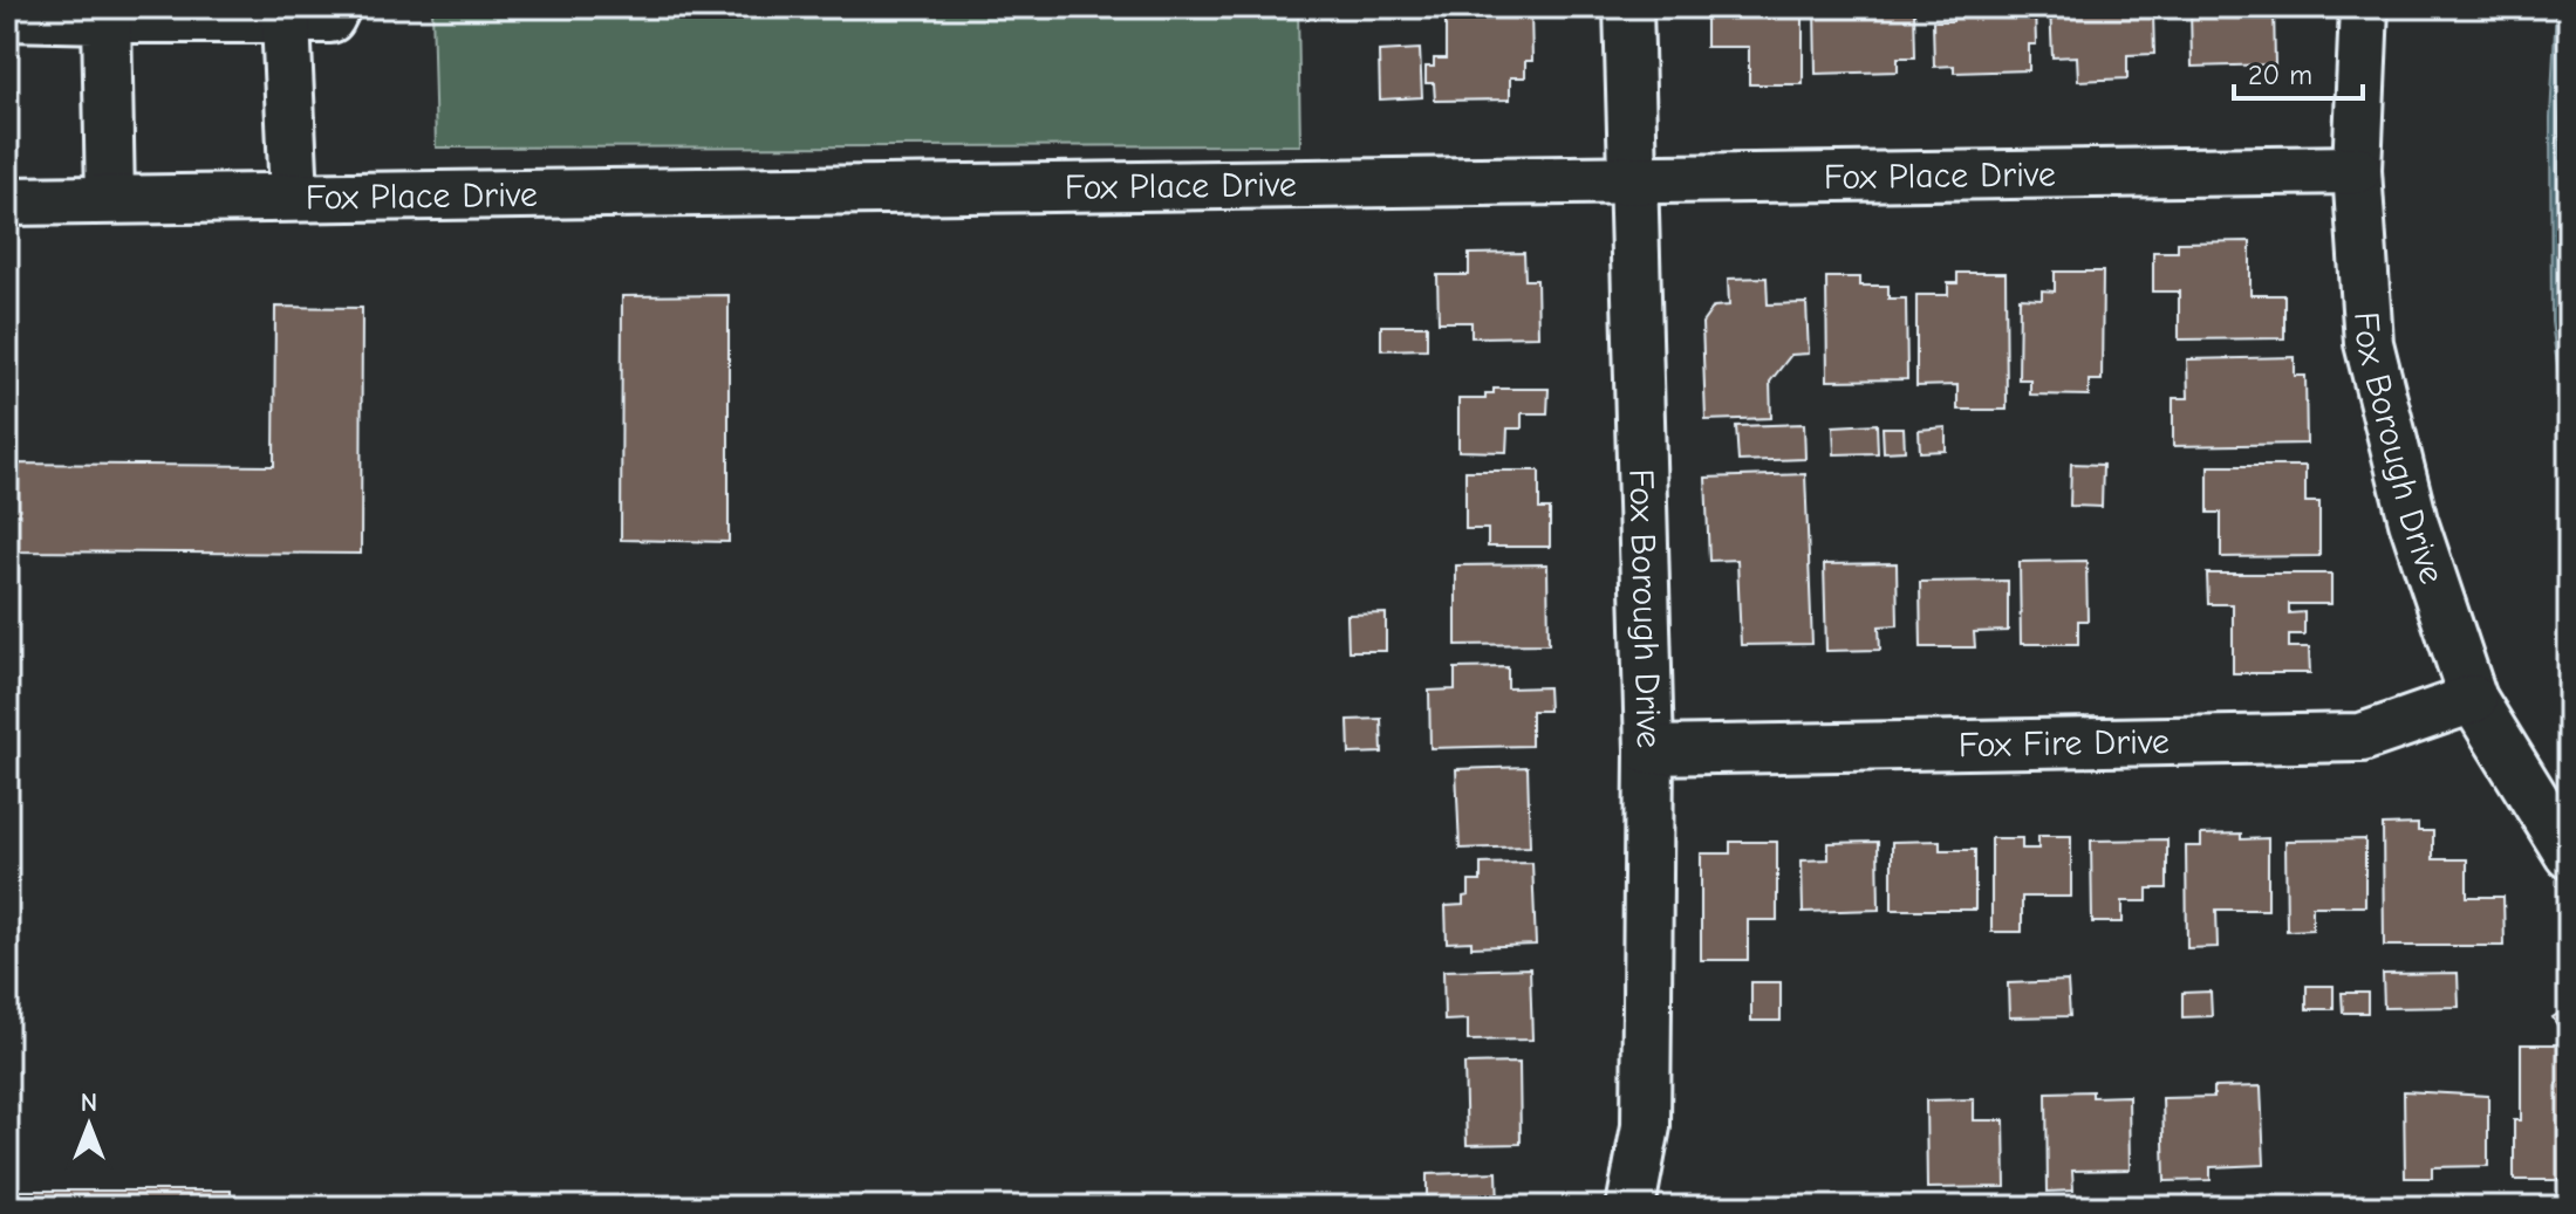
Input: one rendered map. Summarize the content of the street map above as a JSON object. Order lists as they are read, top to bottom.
{
  "streets": {
    "street": ["Fox Place Drive", "Fox Borough Drive", "Fox Fire Drive"]
  },
  "crossings": [
    ["Fox Place Drive", "Fox Borough Drive"],
    ["Fox Borough Drive", "Fox Fire Drive"]
  ],
  "scale_bar": "20 m",
  "north": "top"
}
